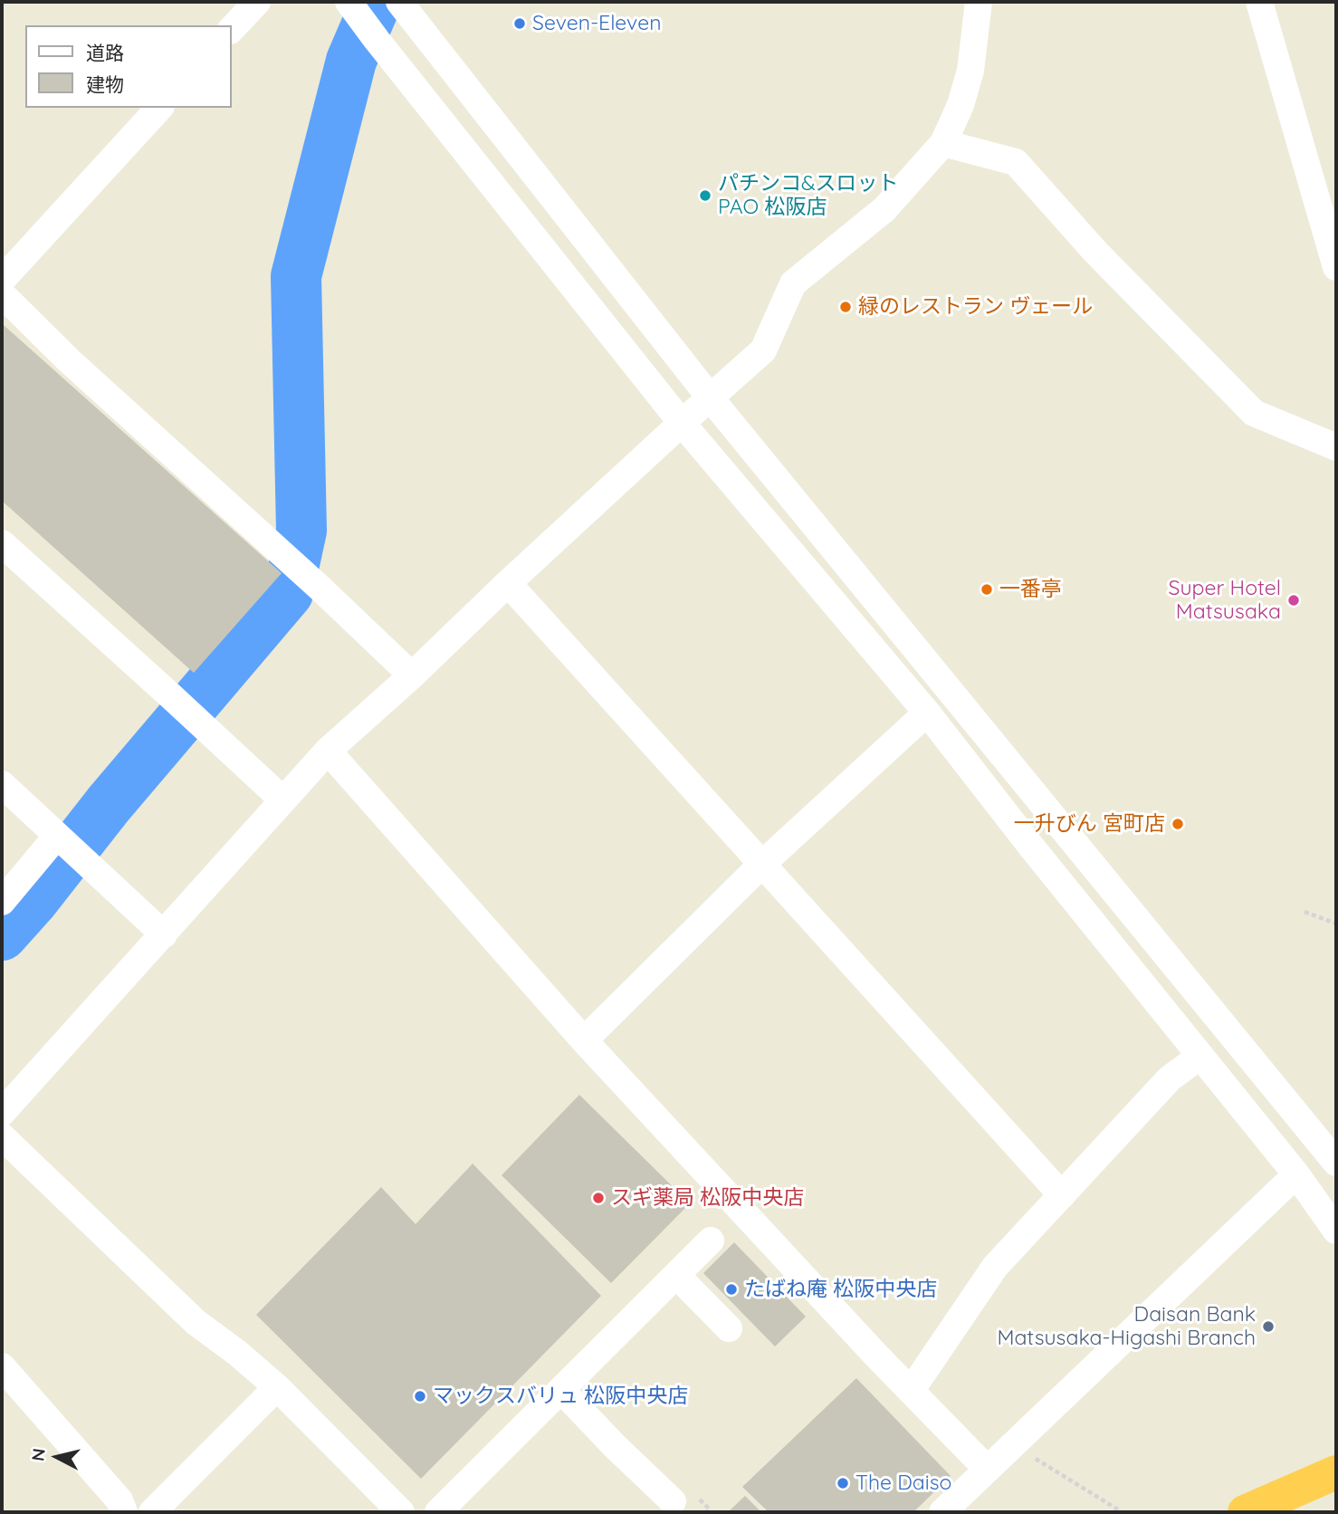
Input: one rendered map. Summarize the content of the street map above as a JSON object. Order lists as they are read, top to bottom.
{
  "places": [
    "Seven-Eleven",
    "パチンコ&スロット PAO 松阪店",
    "緑のレストラン ヴェール",
    "一番亭",
    "Super Hotel Matsusaka",
    "一升びん 宮町店",
    "スギ薬局 松阪中央店",
    "たばね庵 松阪中央店",
    "Daisan Bank Matsusaka-Higashi Branch",
    "マックスバリュ 松阪中央店",
    "The Daiso"
  ],
  "legend": ["道路", "建物"],
  "north": "left"
}
